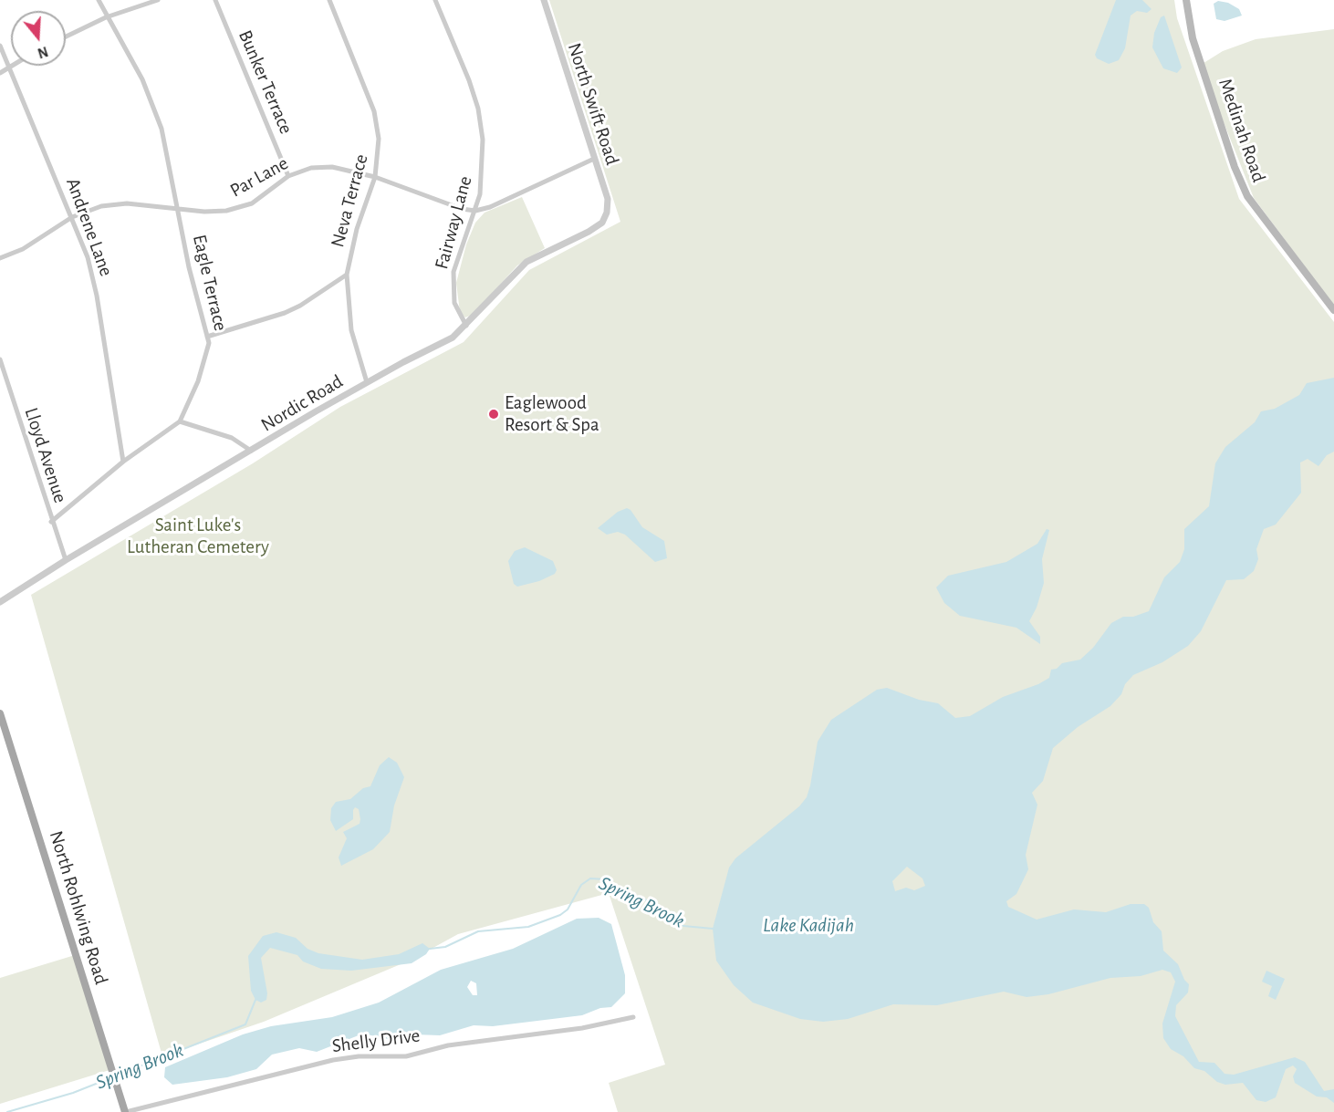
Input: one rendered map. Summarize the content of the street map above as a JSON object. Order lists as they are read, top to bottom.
{
  "streets": {
    "main road": ["Medinah Road", "North Rohlwing Road"],
    "street": [
      "Bunker Terrace",
      "North Swift Road",
      "Par Lane",
      "Neva Terrace",
      "Fairway Lane",
      "Andrene Lane",
      "Eagle Terrace",
      "Nordic Road",
      "Lloyd Avenue",
      "Shelly Drive"
    ]
  },
  "crossings": [
    ["Bunker Terrace", "Par Lane"],
    ["North Swift Road", "Nordic Road"],
    ["Par Lane", "Neva Terrace"],
    ["Par Lane", "Fairway Lane"],
    ["Par Lane", "Andrene Lane"],
    ["Par Lane", "Eagle Terrace"],
    ["Neva Terrace", "Nordic Road"],
    ["Fairway Lane", "Nordic Road"],
    ["Nordic Road", "Lloyd Avenue"],
    ["North Rohlwing Road", "Shelly Drive"]
  ],
  "water": ["Spring Brook", "Lake Kadijah"],
  "parks": ["Saint Luke's Lutheran Cemetery"],
  "places": ["Eaglewood Resort & Spa"],
  "north": "bottom"
}
